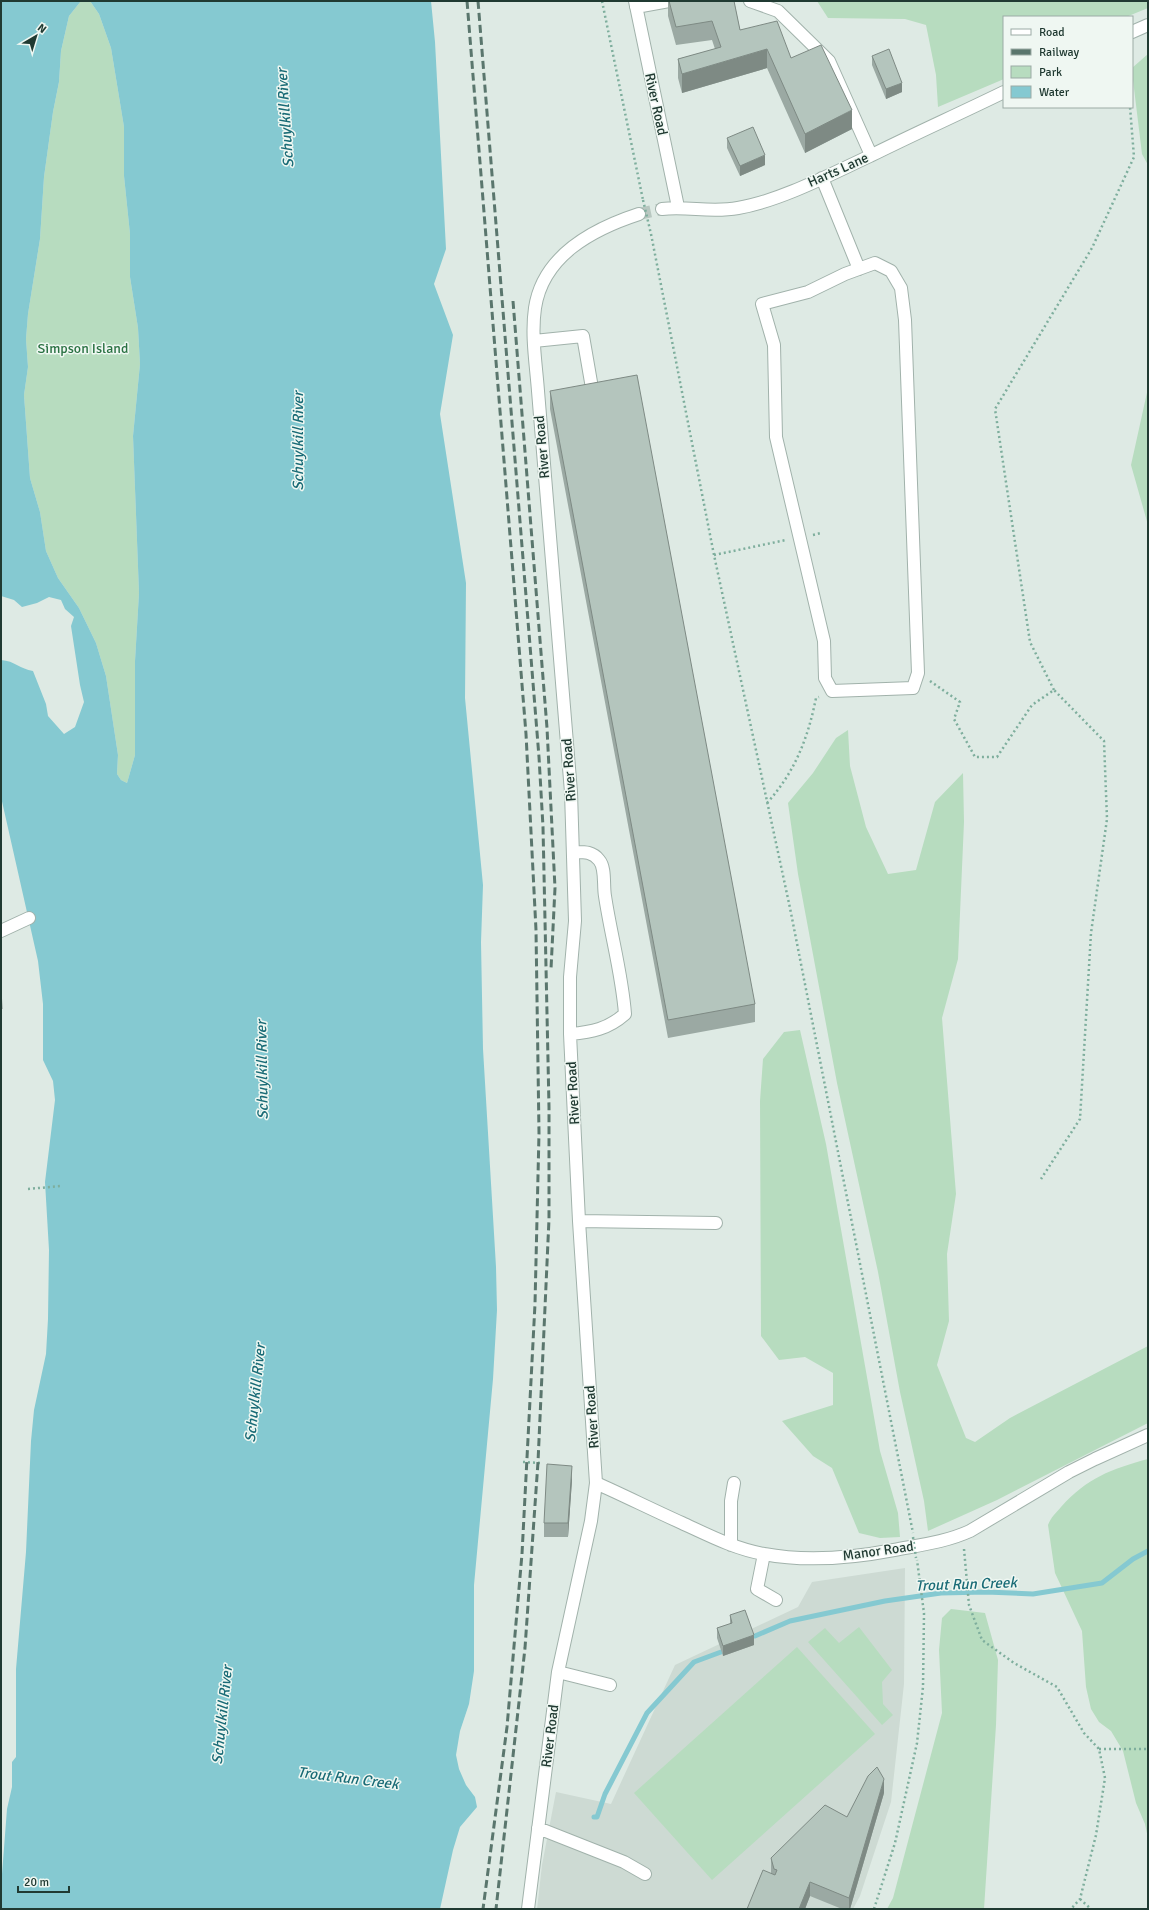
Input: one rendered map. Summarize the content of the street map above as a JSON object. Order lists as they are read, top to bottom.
{
  "streets": {
    "street": ["River Road", "Harts Lane", "Manor Road"]
  },
  "crossings": [
    ["River Road", "Harts Lane"],
    ["River Road", "Manor Road"]
  ],
  "water": ["Schuylkill River", "Trout Run Creek"],
  "parks": ["Simpson Island"],
  "legend": [
    "Road",
    "Railway",
    "Park",
    "Water"
  ],
  "scale_bar": "20 m",
  "north": "top right"
}
